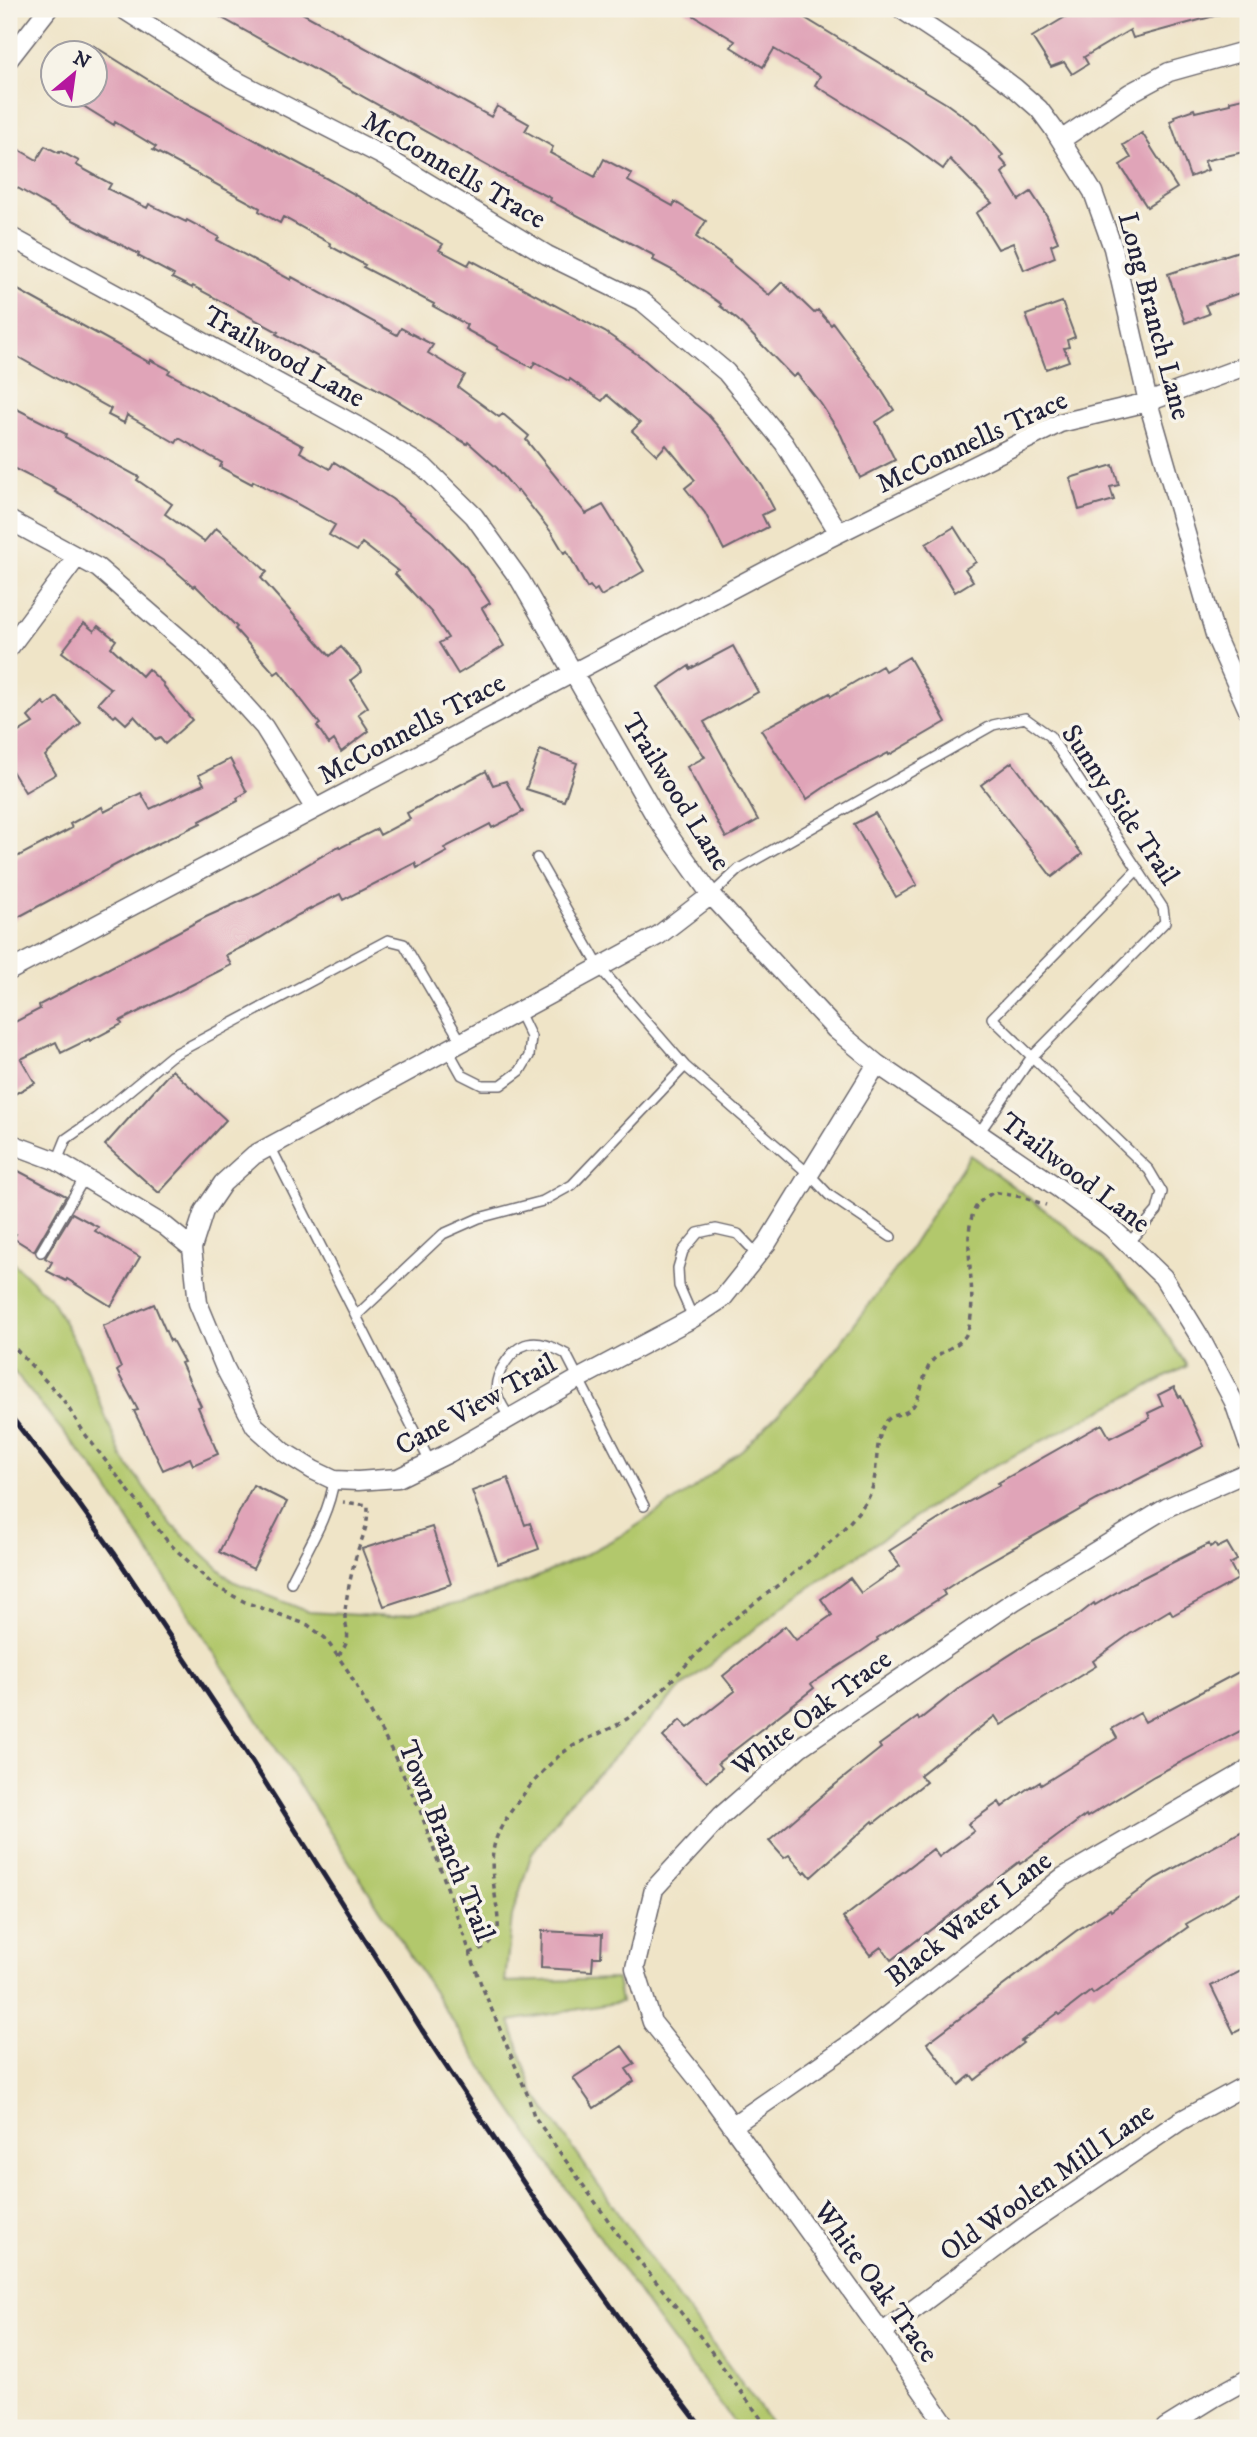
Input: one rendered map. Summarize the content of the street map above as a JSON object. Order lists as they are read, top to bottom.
{
  "streets": {
    "street": [
      "McConnells Trace",
      "Long Branch Lane",
      "Trailwood Lane",
      "Cane View Trail",
      "White Oak Trace",
      "Black Water Lane",
      "Old Woolen Mill Lane"
    ],
    "lane": ["Sunny Side Trail"],
    "path": ["Town Branch Trail"]
  },
  "crossings": [
    ["McConnells Trace", "Long Branch Lane"],
    ["McConnells Trace", "Trailwood Lane"],
    ["Trailwood Lane", "Sunny Side Trail"],
    ["Trailwood Lane", "Cane View Trail"],
    ["Sunny Side Trail", "Cane View Trail"],
    ["White Oak Trace", "Black Water Lane"],
    ["White Oak Trace", "Old Woolen Mill Lane"]
  ],
  "north": "top right"
}
